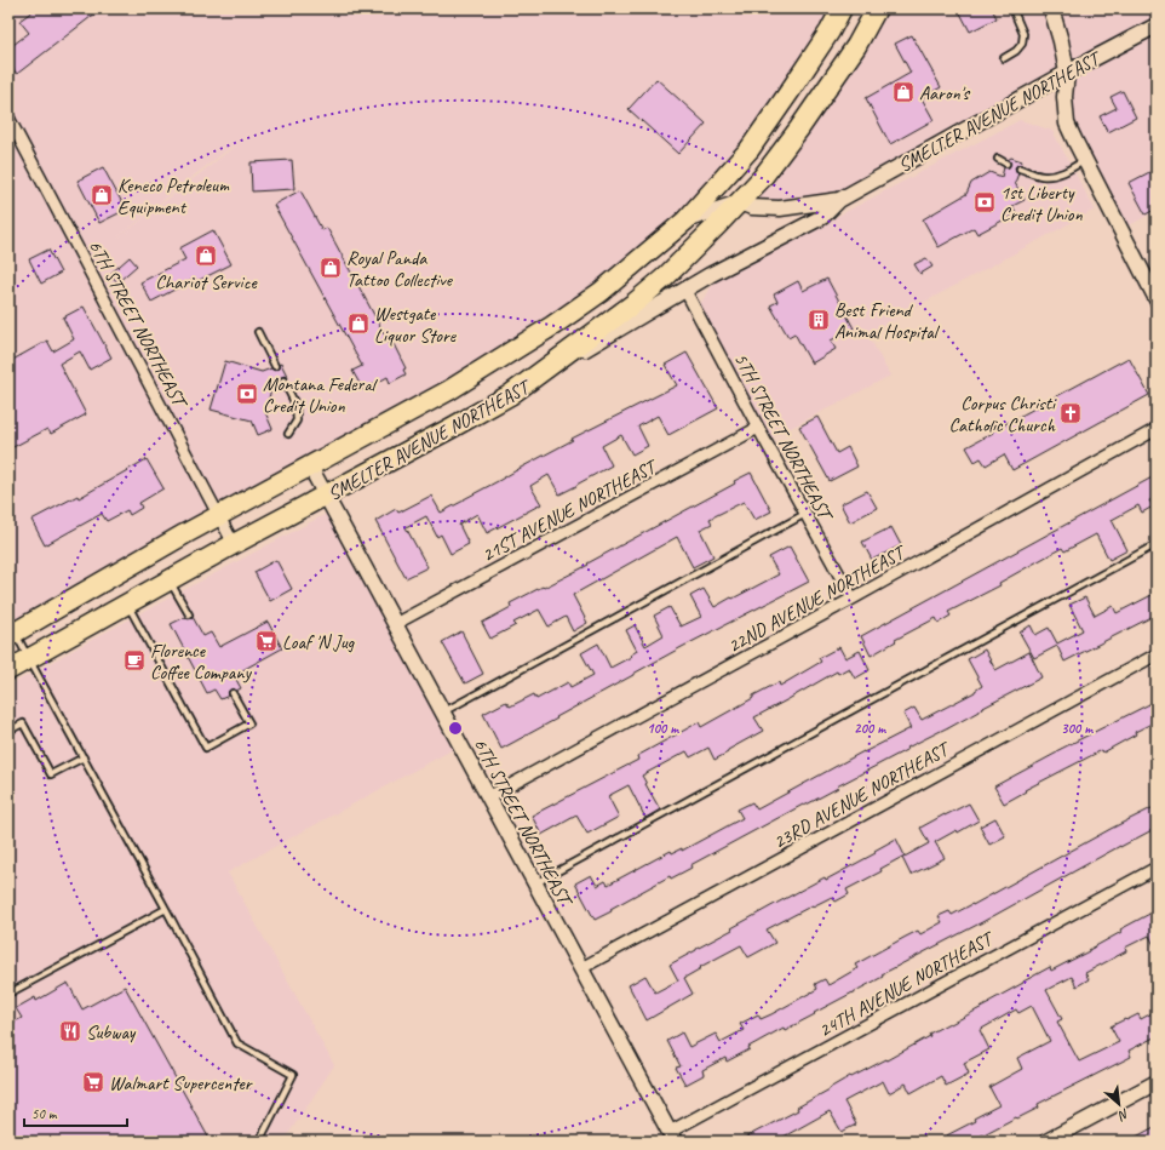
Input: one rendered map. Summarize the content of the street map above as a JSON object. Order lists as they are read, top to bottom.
{
  "streets": {
    "highway": ["SMELTER AVENUE NORTHEAST"],
    "street": [
      "6TH STREET NORTHEAST",
      "5TH STREET NORTHEAST",
      "21ST AVENUE NORTHEAST",
      "22ND AVENUE NORTHEAST",
      "23RD AVENUE NORTHEAST",
      "24TH AVENUE NORTHEAST"
    ]
  },
  "crossings": [
    ["SMELTER AVENUE NORTHEAST", "6TH STREET NORTHEAST"],
    ["SMELTER AVENUE NORTHEAST", "5TH STREET NORTHEAST"],
    ["6TH STREET NORTHEAST", "21ST AVENUE NORTHEAST"],
    ["6TH STREET NORTHEAST", "22ND AVENUE NORTHEAST"],
    ["6TH STREET NORTHEAST", "23RD AVENUE NORTHEAST"],
    ["6TH STREET NORTHEAST", "24TH AVENUE NORTHEAST"],
    ["5TH STREET NORTHEAST", "21ST AVENUE NORTHEAST"],
    ["5TH STREET NORTHEAST", "22ND AVENUE NORTHEAST"]
  ],
  "places": {
    "shop": [
      "Aaron's",
      "Keneco Petroleum Equipment",
      "Chariot Service",
      "Royal Panda Tattoo Collective",
      "Westgate Liquor Store"
    ],
    "bank": ["1st Liberty Credit Union", "Montana Federal Credit Union"],
    "building": ["Best Friend Animal Hospital"],
    "church": ["Corpus Christi Catholic Church"],
    "supermarket": ["Loaf 'N Jug", "Walmart Supercenter"],
    "cafe": ["Florence Coffee Company"],
    "restaurant": ["Subway"]
  },
  "scale_bar": "50 m",
  "north": "bottom right",
  "rings": ["100 m", "200 m", "300 m"]
}
